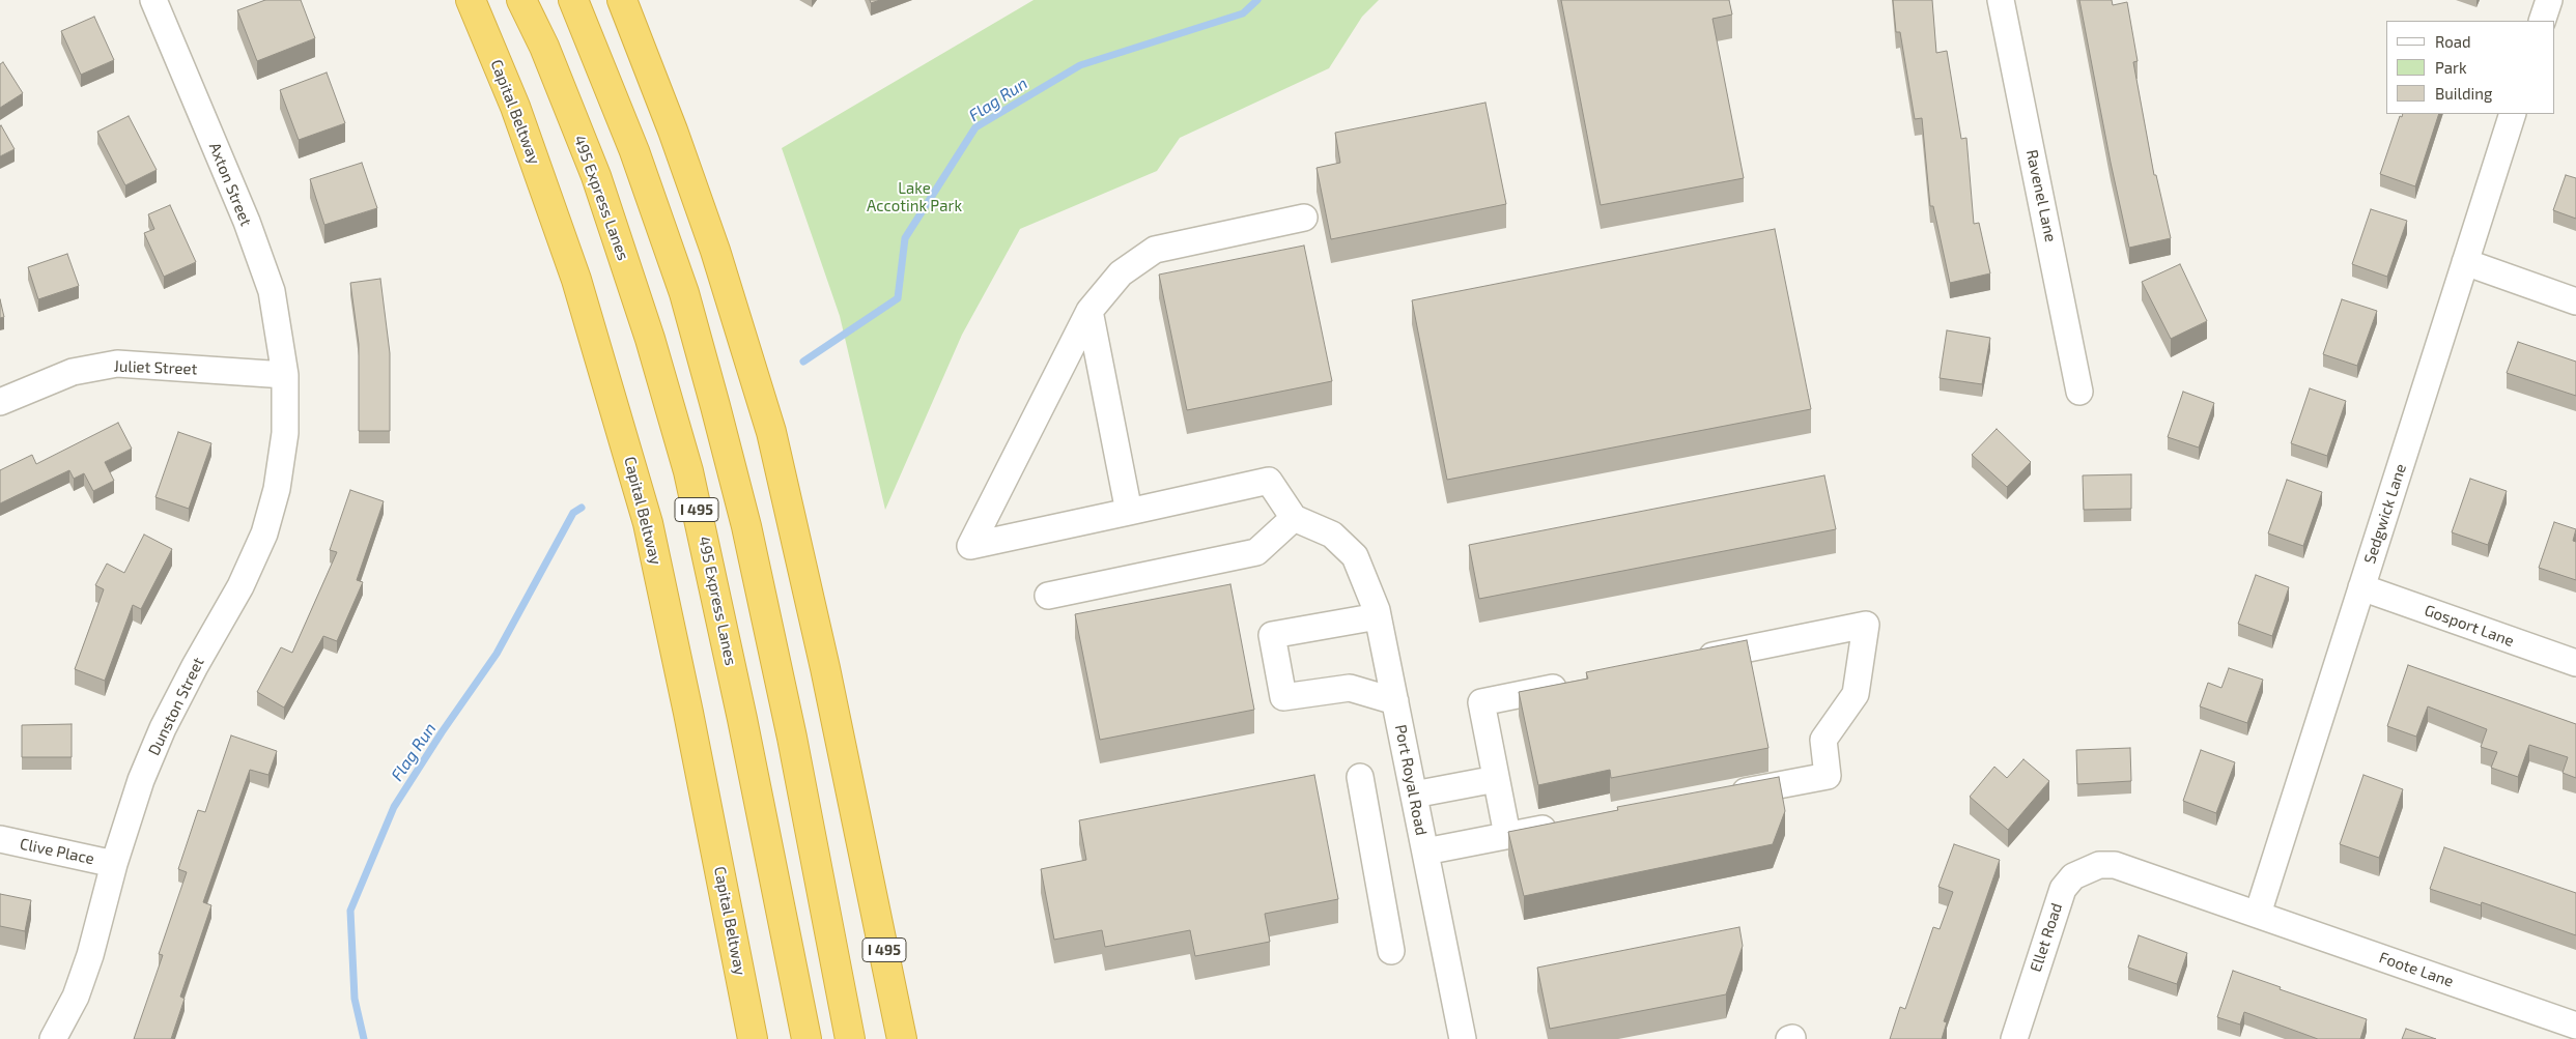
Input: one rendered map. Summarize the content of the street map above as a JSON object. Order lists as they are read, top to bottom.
{
  "streets": {
    "highway": ["Capital Beltway", "495 Express Lanes", "I 495"],
    "street": [
      "Axton Street",
      "Ravenel Lane",
      "Juliet Street",
      "Sedgwick Lane",
      "Gosport Lane",
      "Dunston Street",
      "Port Royal Road",
      "Clive Place",
      "Ellet Road",
      "Foote Lane"
    ]
  },
  "crossings": [
    ["Axton Street", "Juliet Street"],
    ["Axton Street", "Dunston Street"],
    ["Juliet Street", "Dunston Street"],
    ["Sedgwick Lane", "Gosport Lane"],
    ["Sedgwick Lane", "Ellet Road"],
    ["Sedgwick Lane", "Foote Lane"],
    ["Dunston Street", "Clive Place"],
    ["Ellet Road", "Foote Lane"]
  ],
  "water": ["Flag Run"],
  "parks": ["Lake Accotink Park"],
  "legend": ["Road", "Park", "Building"]
}
